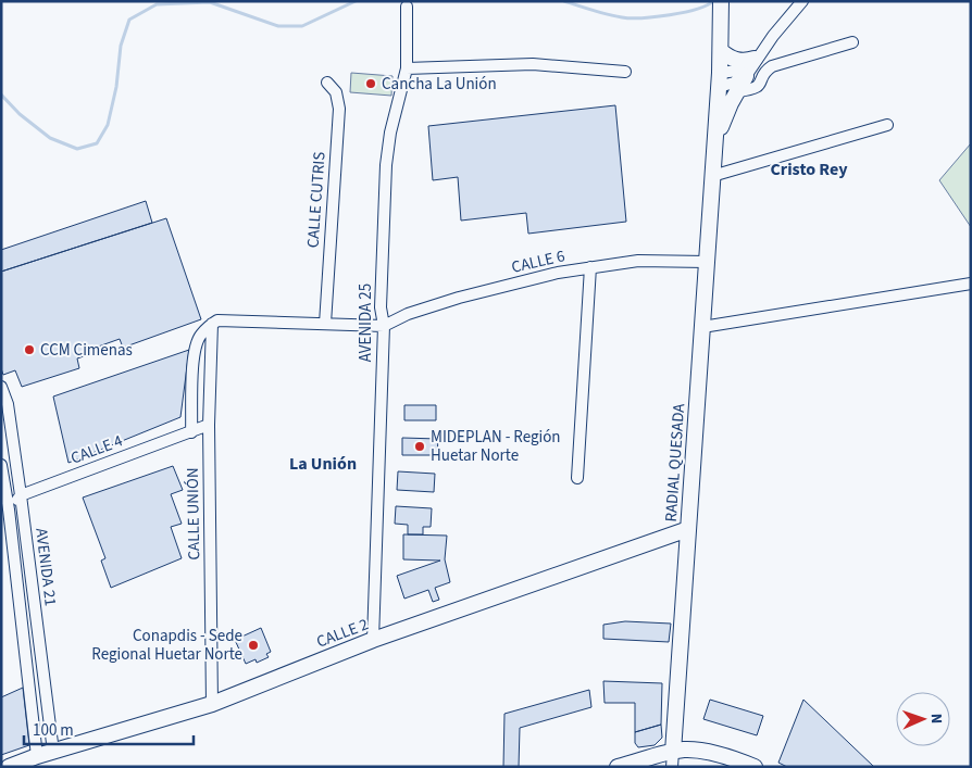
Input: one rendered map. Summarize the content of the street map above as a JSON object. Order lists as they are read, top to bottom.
{
  "streets": {
    "main road": ["RADIAL QUESADA", "CALLE 2"],
    "street": [
      "CALLE CUTRIS",
      "CALLE 6",
      "AVENIDA 25",
      "CALLE 4",
      "CALLE UNIÓN",
      "AVENIDA 21"
    ]
  },
  "crossings": [
    ["CALLE 6", "AVENIDA 25"],
    ["CALLE 6", "RADIAL QUESADA"],
    ["AVENIDA 25", "CALLE 2"],
    ["CALLE 4", "CALLE UNIÓN"],
    ["CALLE 4", "AVENIDA 21"],
    ["RADIAL QUESADA", "CALLE 2"],
    ["CALLE UNIÓN", "CALLE 2"],
    ["AVENIDA 21", "CALLE 2"]
  ],
  "districts": ["Cristo Rey", "La Unión"],
  "places": [
    "Cancha La Unión",
    "CCM Cimenas",
    "MIDEPLAN - Región Huetar Norte",
    "Conapdis - Sede Regional Huetar Norte"
  ],
  "scale_bar": "100 m",
  "north": "right"
}
